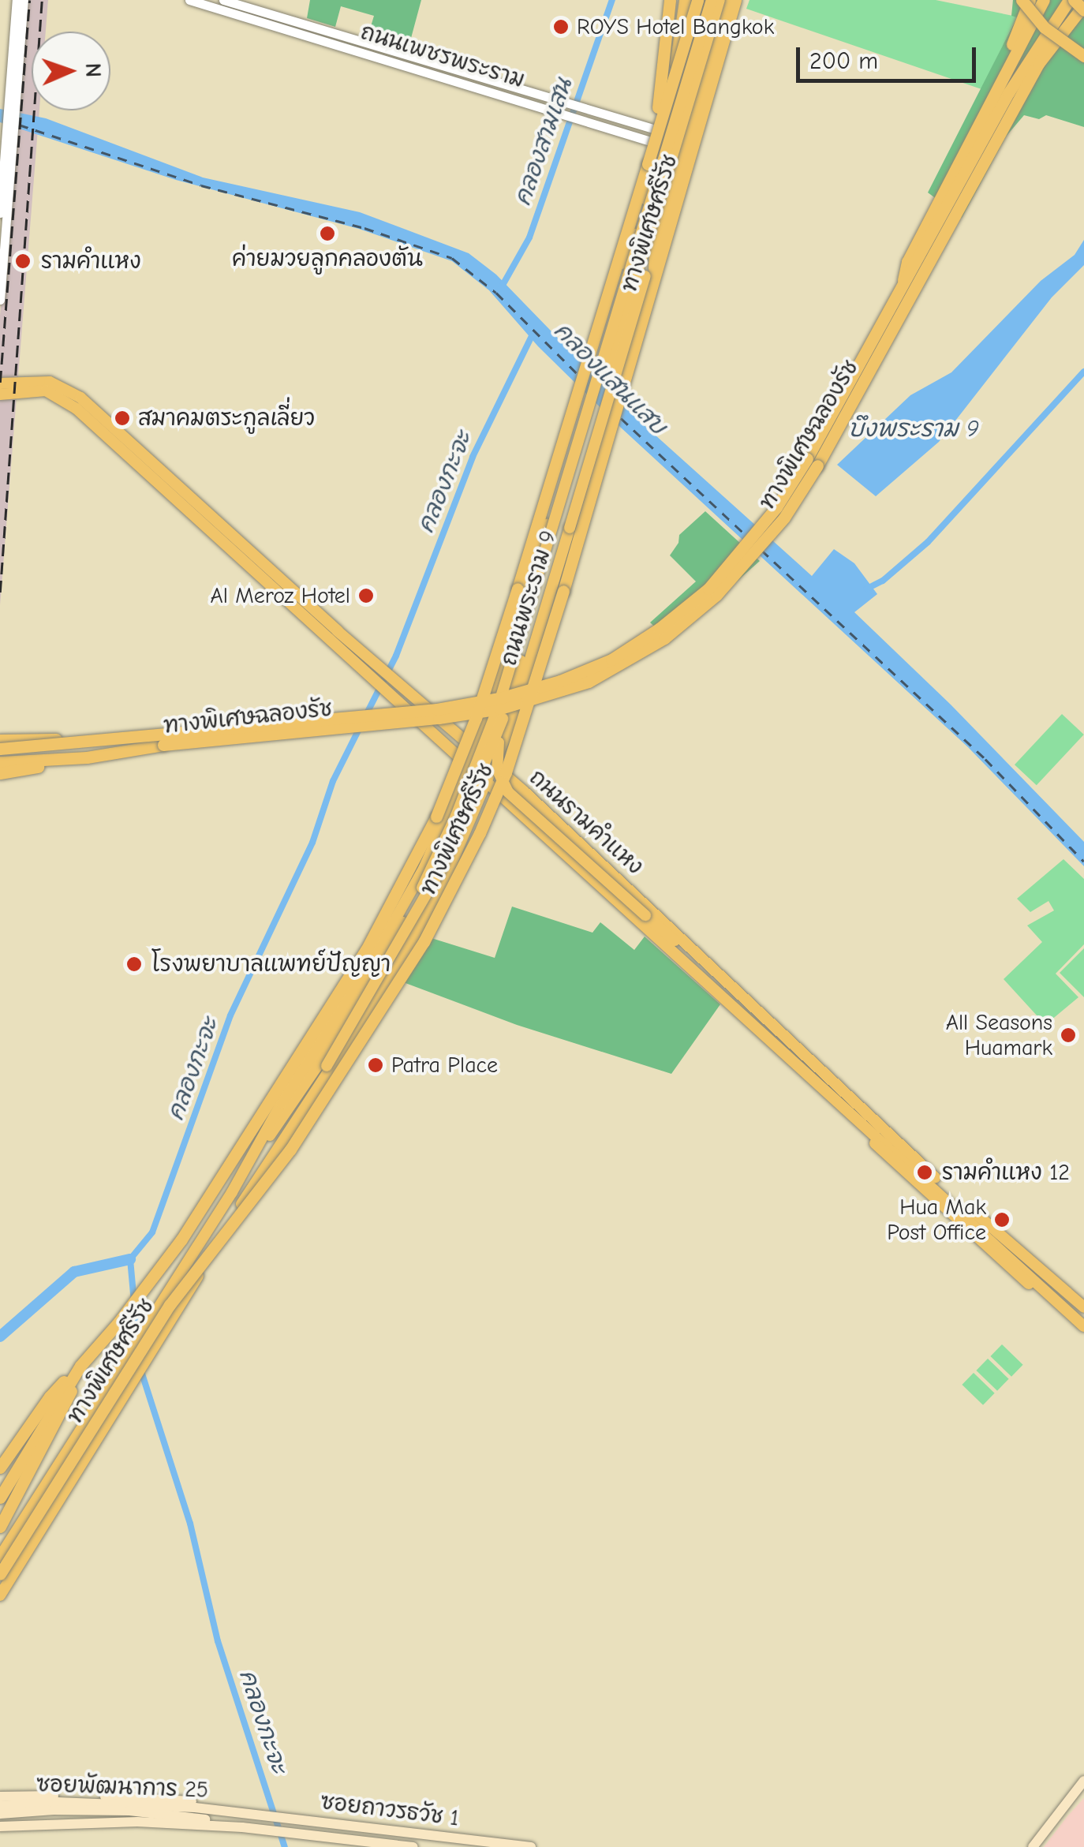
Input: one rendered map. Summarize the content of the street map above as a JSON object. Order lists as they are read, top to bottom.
{
  "streets": {
    "highway": ["ทางพิเศษศรีรัช", "ทางพิเศษฉลองรัช"],
    "main road": [
      "ถนนพระราม 9",
      "ถนนรามคำแหง",
      "ซอยพัฒนาการ 25",
      "ซอยถาวรธวัช 1"
    ],
    "street": ["ถนนเพชรพระราม"]
  },
  "crossings": [
    ["ถนนเพชรพระราม", "ถนนพระราม 9"],
    ["ถนนพระราม 9", "ถนนรามคำแหง"],
    ["ซอยพัฒนาการ 25", "ซอยถาวรธวัช 1"]
  ],
  "water": [
    "คลองสามเสน",
    "คลองแสนแสบ",
    "บึงพระราม 9",
    "คลองกะจะ"
  ],
  "places": [
    "ROYS Hotel Bangkok",
    "ค่ายมวยลูกคลองตัน",
    "รามคำแหง",
    "สมาคมตระกูลเลี่ยว",
    "Al Meroz Hotel",
    "โรงพยาบาลแพทย์ปัญญา",
    "All Seasons Huamark",
    "Patra Place",
    "รามคำแหง 12",
    "Hua Mak Post Office"
  ],
  "scale_bar": "200 m",
  "north": "right"
}
